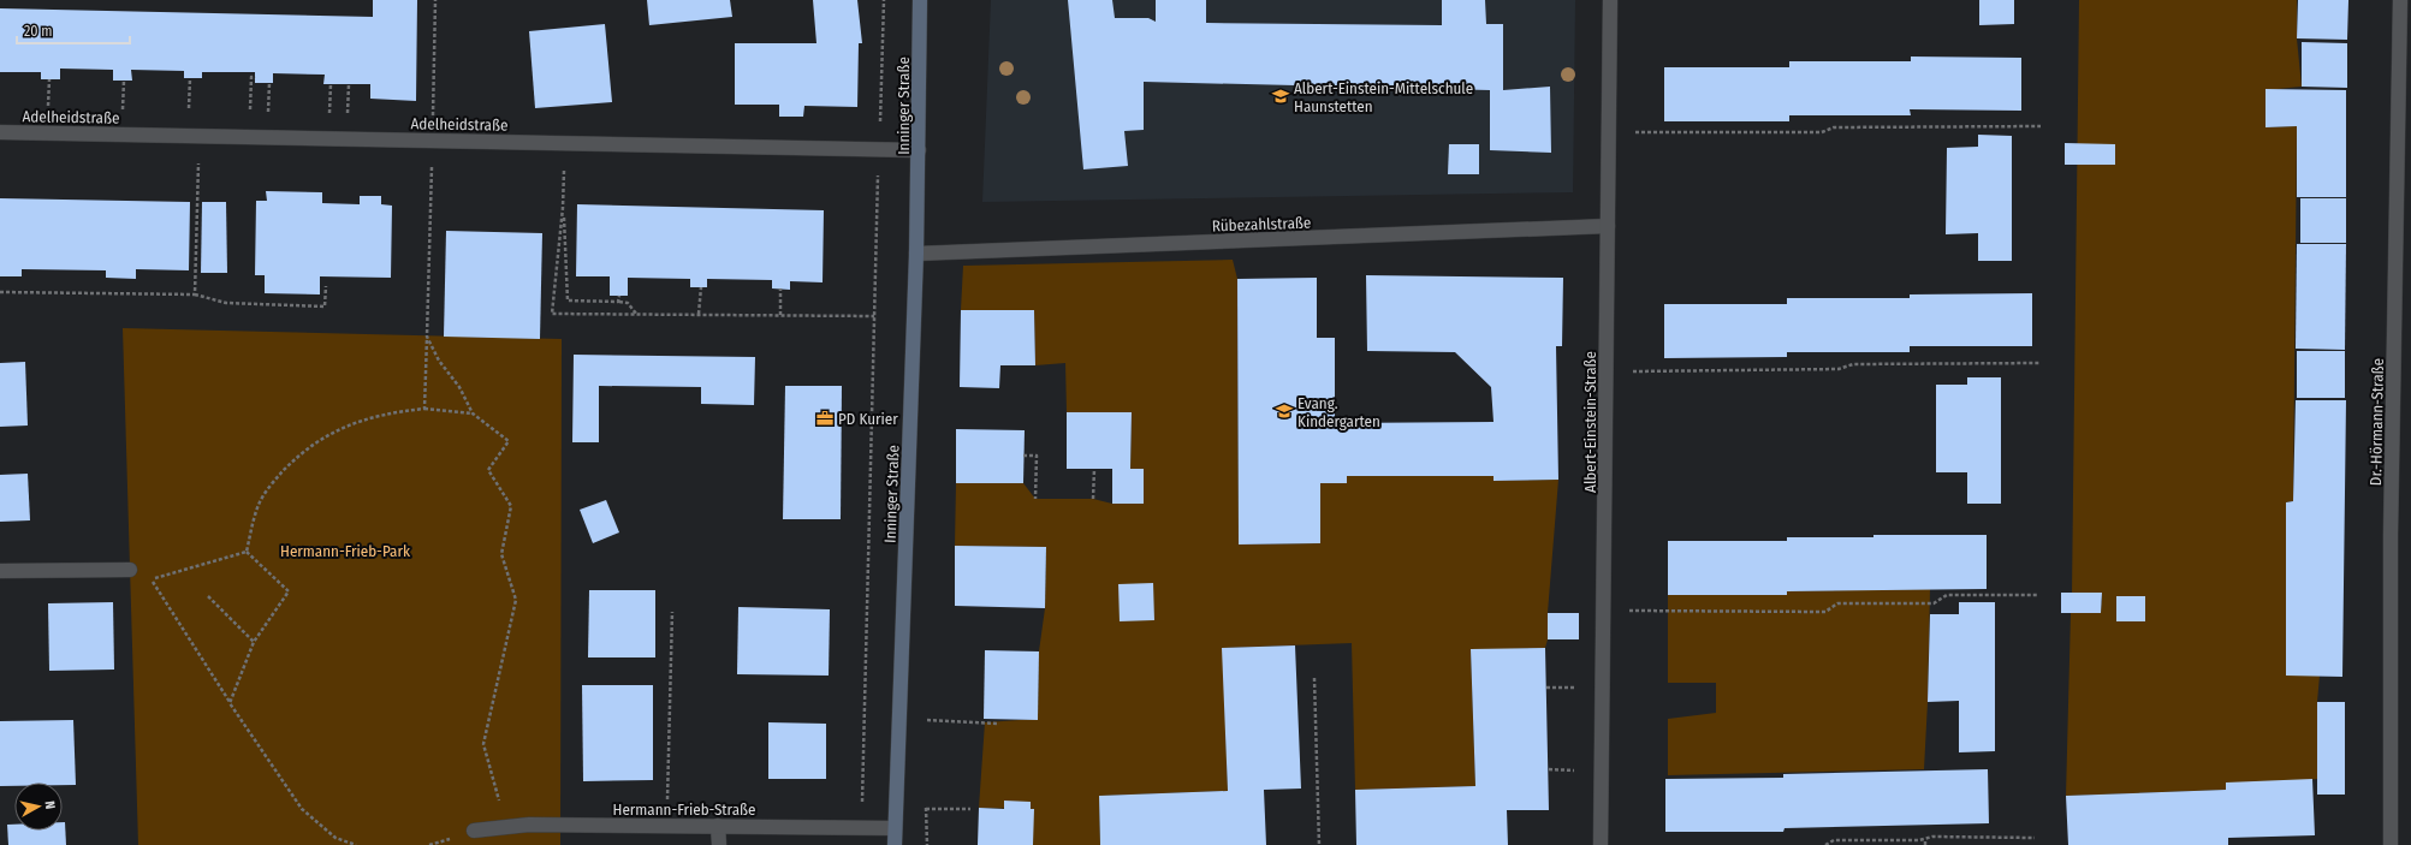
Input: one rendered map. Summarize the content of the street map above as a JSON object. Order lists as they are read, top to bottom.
{
  "streets": {
    "main road": ["Inninger Straße"],
    "street": [
      "Adelheidstraße",
      "Rübezahlstraße",
      "Albert-Einstein-Straße",
      "Dr.-Hörmann-Straße",
      "Hermann-Frieb-Straße"
    ]
  },
  "crossings": [
    ["Inninger Straße", "Adelheidstraße"],
    ["Inninger Straße", "Rübezahlstraße"],
    ["Inninger Straße", "Hermann-Frieb-Straße"],
    ["Rübezahlstraße", "Albert-Einstein-Straße"]
  ],
  "parks": ["Hermann-Frieb-Park"],
  "places": {
    "school or university": ["Albert-Einstein-Mittelschule Haunstetten", "Evang. Kindergarten"],
    "office": ["PD Kurier"]
  },
  "scale_bar": "20 m",
  "north": "right"
}
